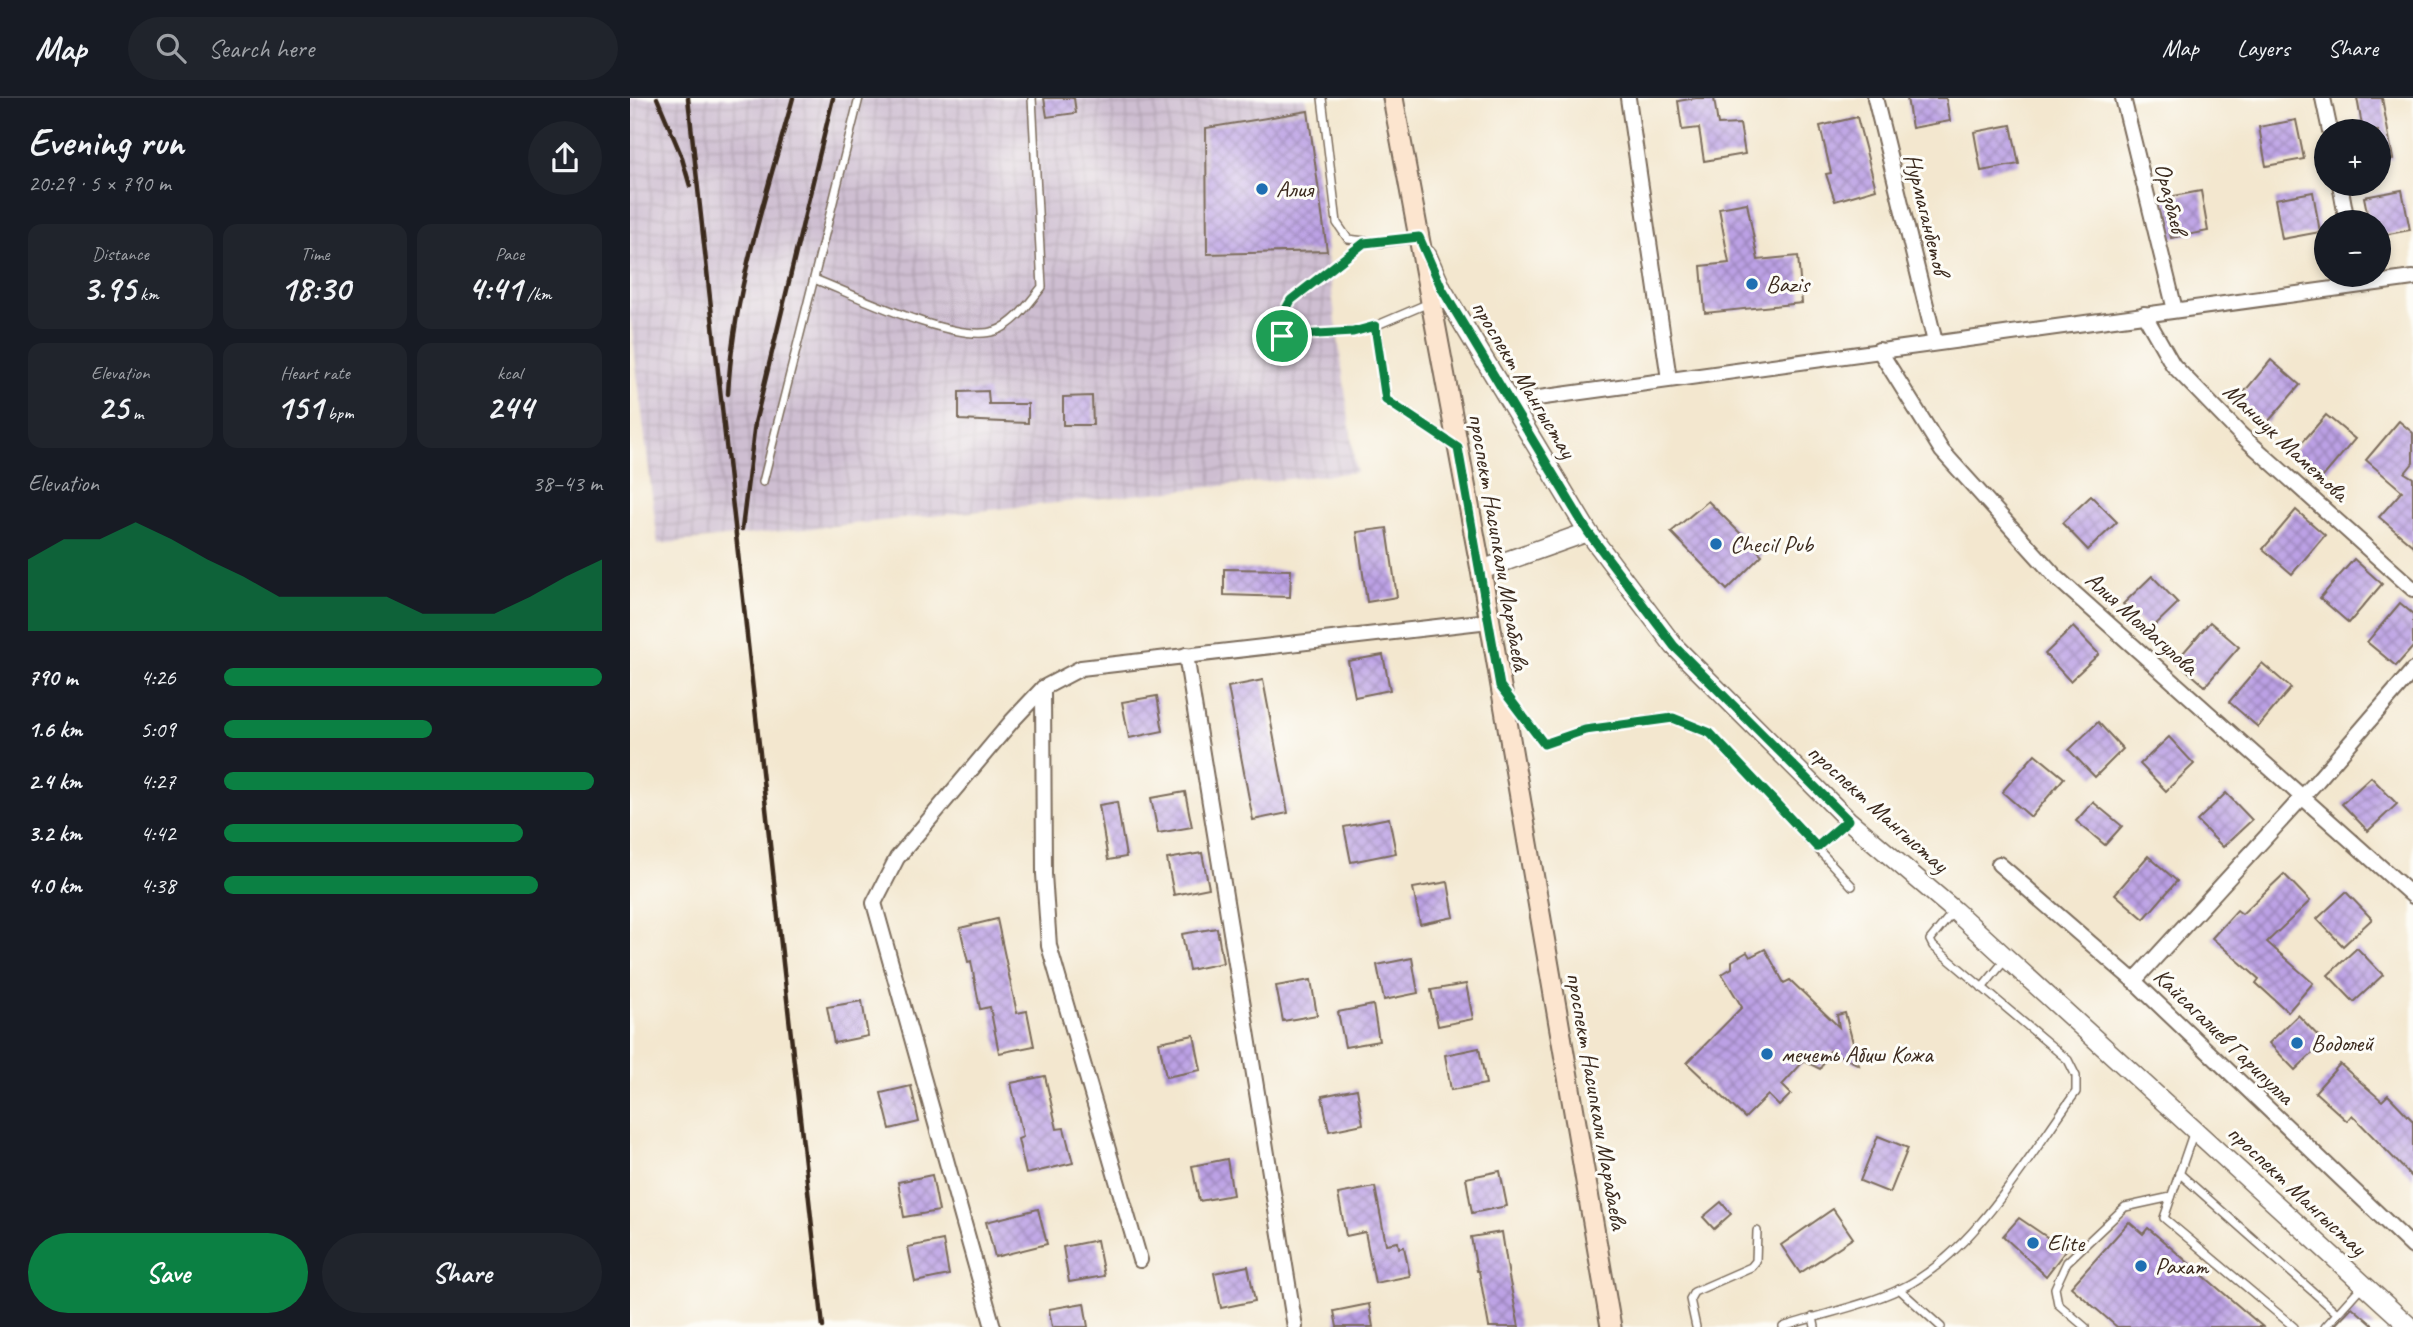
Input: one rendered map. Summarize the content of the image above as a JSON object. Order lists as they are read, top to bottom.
{
  "streets": {
    "main road": ["проспект Насипкали Марабаева"],
    "street": [
      "Оразбаев",
      "Нурмаганбетов",
      "проспект Мангыстау",
      "Маншук Маметова",
      "Алия Молдагулова",
      "Кайсагалиев Гарипулла"
    ]
  },
  "crossings": [
    ["проспект Мангыстау", "проспект Насипкали Марабаева"]
  ],
  "places": [
    "Алия",
    "Bazis",
    "Checil Pub",
    "Водолей",
    "мечеть Абиш Кожа",
    "Elite",
    "Рахат"
  ],
  "page": {
    "header": "Map",
    "search": "Search here",
    "nav": ["Map", "Layers", "Share"],
    "heading": ["Evening run", "20:29 · 5 × 790 m"],
    "map_buttons": ["+", "−"],
    "stats": [
      ["Distance", "3.95 km"],
      ["Time", "18:30"],
      ["Pace", "4:41 /km"],
      ["Elevation", "25 m"],
      ["Heart rate", "151 bpm"],
      ["kcal", "244"]
    ],
    "chart": ["Elevation", "38–43 m"],
    "list": [
      {
        "name": "790 m",
        "note": "4:26"
      },
      {
        "name": "1.6 km",
        "note": "5:09"
      },
      {
        "name": "2.4 km",
        "note": "4:27"
      },
      {
        "name": "3.2 km",
        "note": "4:42"
      },
      {
        "name": "4.0 km",
        "note": "4:38"
      }
    ],
    "buttons": ["Save", "Share"]
  }
}
